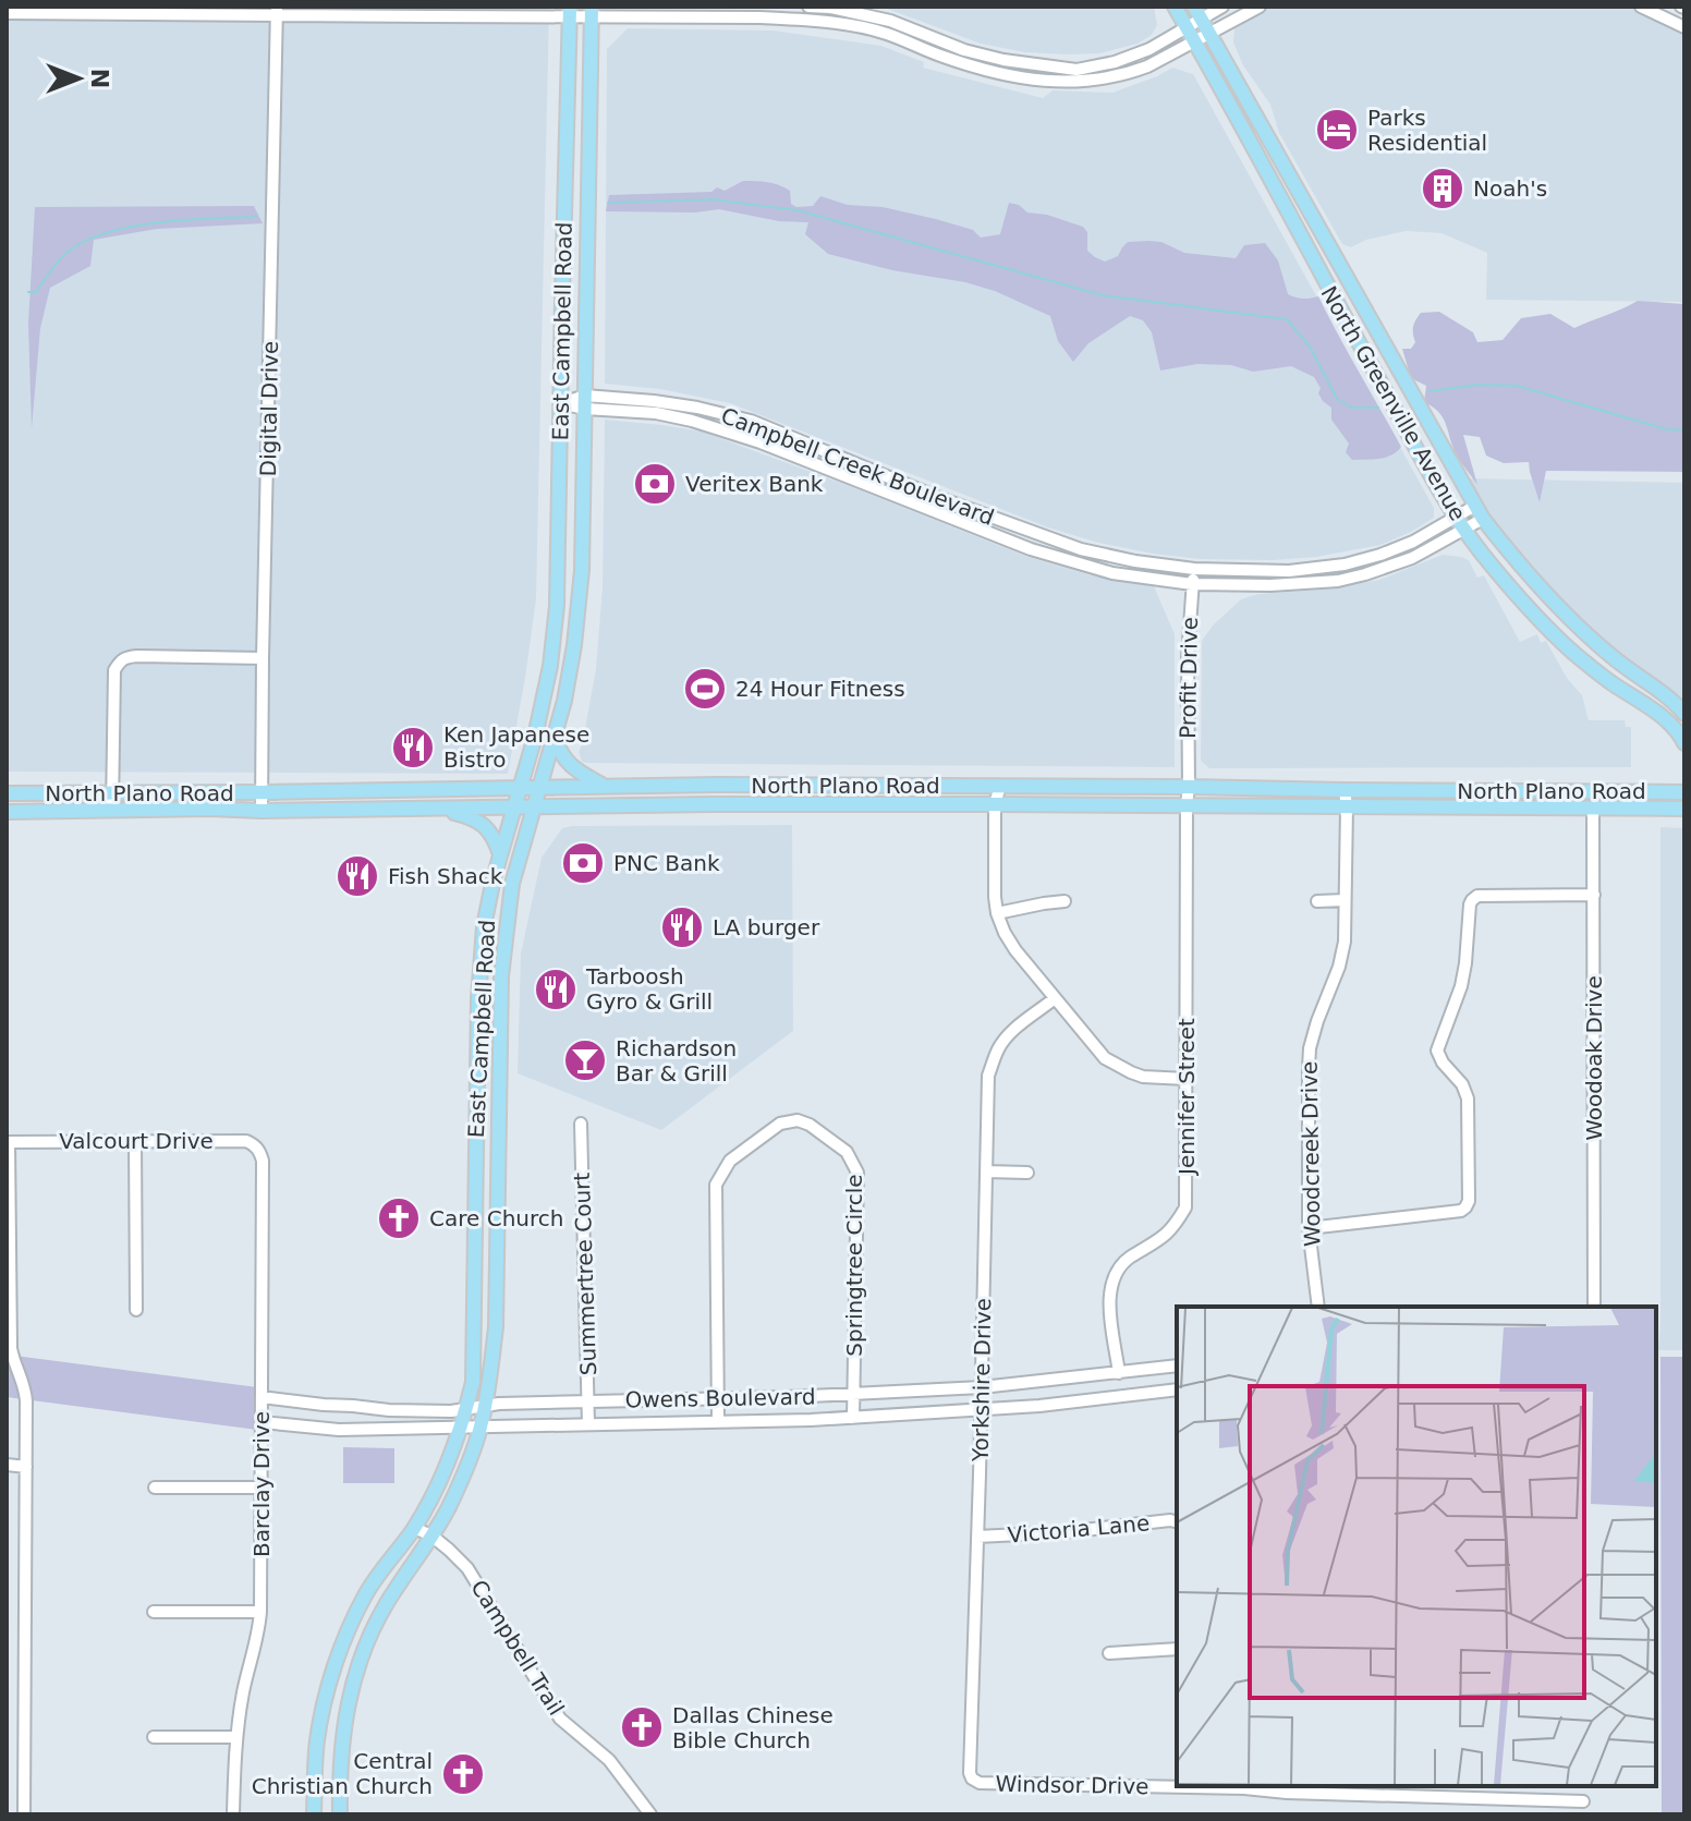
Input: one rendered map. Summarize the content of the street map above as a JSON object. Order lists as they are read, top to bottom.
{
  "streets": {
    "main road": ["East Campbell Road", "North Greenville Avenue", "North Plano Road"],
    "street": [
      "Digital Drive",
      "Campbell Creek Boulevard",
      "Profit Drive",
      "Woodoak Drive",
      "Jennifer Street",
      "Valcourt Drive",
      "Woodcreek Drive",
      "Springtree Circle",
      "Summertree Court",
      "Yorkshire Drive",
      "Owens Boulevard",
      "Barclay Drive",
      "Victoria Lane",
      "Campbell Trail",
      "Windsor Drive"
    ]
  },
  "crossings": [
    ["East Campbell Road", "Campbell Creek Boulevard"],
    ["East Campbell Road", "North Plano Road"],
    ["East Campbell Road", "Owens Boulevard"],
    ["East Campbell Road", "Campbell Trail"],
    ["North Greenville Avenue", "Campbell Creek Boulevard"],
    ["Digital Drive", "North Plano Road"],
    ["Campbell Creek Boulevard", "Profit Drive"],
    ["Profit Drive", "North Plano Road"],
    ["Profit Drive", "Jennifer Street"],
    ["North Plano Road", "Woodoak Drive"],
    ["North Plano Road", "Jennifer Street"],
    ["North Plano Road", "Woodcreek Drive"],
    ["Jennifer Street", "Owens Boulevard"],
    ["Valcourt Drive", "Barclay Drive"],
    ["Springtree Circle", "Owens Boulevard"],
    ["Summertree Court", "Owens Boulevard"],
    ["Yorkshire Drive", "Owens Boulevard"],
    ["Yorkshire Drive", "Victoria Lane"],
    ["Yorkshire Drive", "Windsor Drive"],
    ["Owens Boulevard", "Barclay Drive"]
  ],
  "places": {
    "hotel": ["Parks Residential"],
    "building": ["Noah's"],
    "bank": ["Veritex Bank", "PNC Bank"],
    "sports": ["24 Hour Fitness"],
    "restaurant": [
      "Ken Japanese Bistro",
      "Fish Shack",
      "LA burger",
      "Tarboosh Gyro & Grill"
    ],
    "bar": ["Richardson Bar & Grill"],
    "church": ["Care Church", "Dallas Chinese Bible Church", "Central Christian Church"]
  },
  "north": "right"
}
